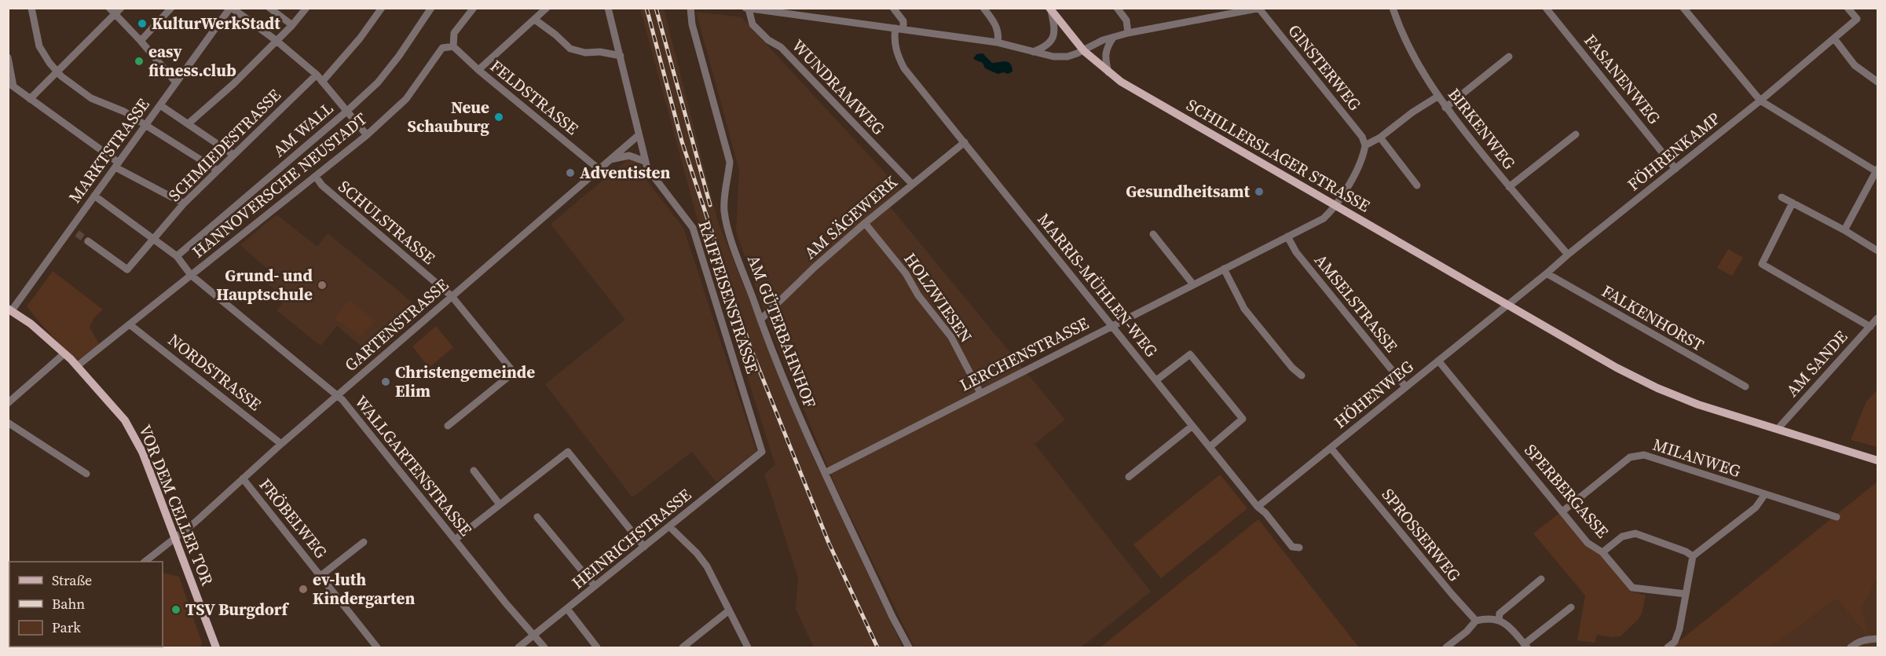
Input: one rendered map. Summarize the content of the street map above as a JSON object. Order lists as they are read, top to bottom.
{
  "streets": {
    "main road": ["SCHILLERSLAGER STRASSE", "VOR DEM CELLER TOR"],
    "street": [
      "GINSTERWEG",
      "FASANENWEG",
      "WUNDRAMWEG",
      "FELDSTRASSE",
      "BIRKENWEG",
      "AM WALL",
      "SCHMIEDESTRASSE",
      "MARKTSTRASSE",
      "FÖHRENKAMP",
      "HANNOVERSCHE NEUSTADT",
      "AM SÄGEWERK",
      "SCHULSTRASSE",
      "MARRIS-MÜHLEN-WEG",
      "RAIFFEISENSTRASSE",
      "HOLZWIESEN",
      "AMSELSTRASSE",
      "FALKENHORST",
      "GARTENSTRASSE",
      "AM GÜTERBAHNHOF",
      "LERCHENSTRASSE",
      "AM SANDE",
      "NORDSTRASSE",
      "HÖHENWEG",
      "MILANWEG",
      "WALLGARTENSTRASSE",
      "SPERBERGASSE",
      "FRÖBELWEG",
      "SPROSSERWEG",
      "HEINRICHSTRASSE"
    ]
  },
  "crossings": [
    ["FASANENWEG", "FÖHRENKAMP"],
    ["WUNDRAMWEG", "AM SÄGEWERK"],
    ["FELDSTRASSE", "HANNOVERSCHE NEUSTADT"],
    ["FELDSTRASSE", "GARTENSTRASSE"],
    ["BIRKENWEG", "FÖHRENKAMP"],
    ["AM WALL", "WALLGARTENSTRASSE"],
    ["SCHMIEDESTRASSE", "WALLGARTENSTRASSE"],
    ["MARKTSTRASSE", "WALLGARTENSTRASSE"],
    ["MARKTSTRASSE", "VOR DEM CELLER TOR"],
    ["FÖHRENKAMP", "SCHILLERSLAGER STRASSE"],
    ["FÖHRENKAMP", "FALKENHORST"],
    ["FÖHRENKAMP", "HÖHENWEG"],
    ["SCHILLERSLAGER STRASSE", "LERCHENSTRASSE"],
    ["SCHILLERSLAGER STRASSE", "AM SANDE"],
    ["SCHILLERSLAGER STRASSE", "HÖHENWEG"],
    ["HANNOVERSCHE NEUSTADT", "SCHULSTRASSE"],
    ["HANNOVERSCHE NEUSTADT", "NORDSTRASSE"],
    ["HANNOVERSCHE NEUSTADT", "WALLGARTENSTRASSE"],
    ["HANNOVERSCHE NEUSTADT", "VOR DEM CELLER TOR"],
    ["AM SÄGEWERK", "MARRIS-MÜHLEN-WEG"],
    ["AM SÄGEWERK", "HOLZWIESEN"],
    ["AM SÄGEWERK", "AM GÜTERBAHNHOF"],
    ["SCHULSTRASSE", "GARTENSTRASSE"],
    ["MARRIS-MÜHLEN-WEG", "LERCHENSTRASSE"],
    ["MARRIS-MÜHLEN-WEG", "HÖHENWEG"],
    ["RAIFFEISENSTRASSE", "GARTENSTRASSE"],
    ["RAIFFEISENSTRASSE", "HEINRICHSTRASSE"],
    ["HOLZWIESEN", "LERCHENSTRASSE"],
    ["AMSELSTRASSE", "LERCHENSTRASSE"],
    ["AMSELSTRASSE", "HÖHENWEG"],
    ["GARTENSTRASSE", "NORDSTRASSE"],
    ["GARTENSTRASSE", "WALLGARTENSTRASSE"],
    ["GARTENSTRASSE", "VOR DEM CELLER TOR"],
    ["GARTENSTRASSE", "FRÖBELWEG"],
    ["AM GÜTERBAHNHOF", "LERCHENSTRASSE"],
    ["HÖHENWEG", "SPERBERGASSE"],
    ["HÖHENWEG", "SPROSSERWEG"],
    ["MILANWEG", "SPERBERGASSE"],
    ["WALLGARTENSTRASSE", "HEINRICHSTRASSE"]
  ],
  "places": [
    "KulturWerkStadt",
    "easy fitness.club",
    "Neue Schauburg",
    "Adventisten",
    "Gesundheitsamt",
    "Grund- und Hauptschule",
    "Christengemeinde Elim",
    "ev-luth Kindergarten",
    "TSV Burgdorf"
  ],
  "legend": ["Straße", "Bahn", "Park"]
}
